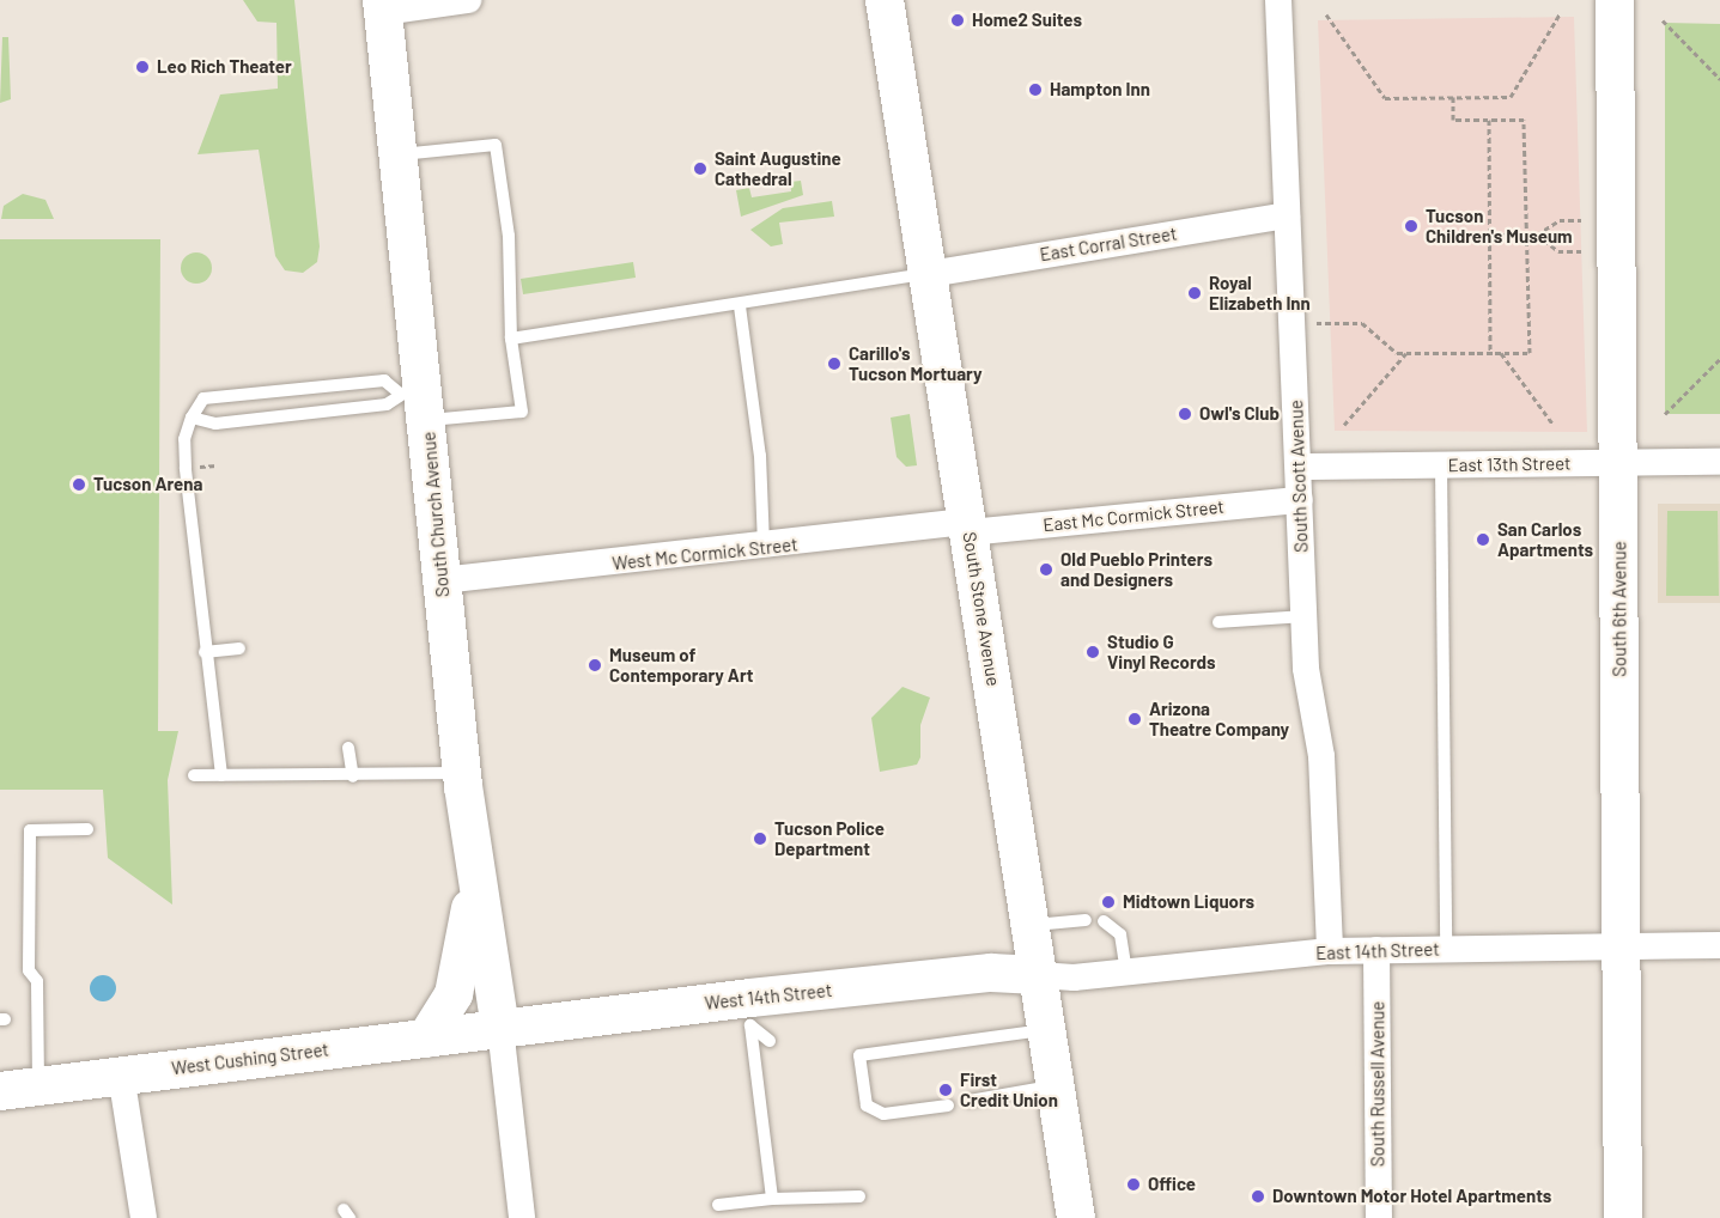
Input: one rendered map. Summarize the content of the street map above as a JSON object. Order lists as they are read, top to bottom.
{
  "streets": {
    "street": [
      "East Corral Street",
      "East 13th Street",
      "South Scott Avenue",
      "South Church Avenue",
      "East Mc Cormick Street",
      "West Mc Cormick Street",
      "South Stone Avenue",
      "South 6th Avenue",
      "East 14th Street",
      "West 14th Street",
      "West Cushing Street",
      "South Russell Avenue"
    ]
  },
  "crossings": [
    ["East Corral Street", "South Scott Avenue"],
    ["East Corral Street", "South Stone Avenue"],
    ["East 13th Street", "South Scott Avenue"],
    ["East 13th Street", "South 6th Avenue"],
    ["South Scott Avenue", "East Mc Cormick Street"],
    ["South Scott Avenue", "East 14th Street"],
    ["South Church Avenue", "West Mc Cormick Street"],
    ["South Church Avenue", "West 14th Street"],
    ["South Church Avenue", "West Cushing Street"],
    ["East Mc Cormick Street", "West Mc Cormick Street"],
    ["East Mc Cormick Street", "South Stone Avenue"],
    ["West Mc Cormick Street", "South Stone Avenue"],
    ["South Stone Avenue", "East 14th Street"],
    ["South Stone Avenue", "West 14th Street"],
    ["South 6th Avenue", "East 14th Street"],
    ["East 14th Street", "West 14th Street"],
    ["East 14th Street", "South Russell Avenue"],
    ["West 14th Street", "West Cushing Street"]
  ],
  "places": [
    "Home2 Suites",
    "Leo Rich Theater",
    "Hampton Inn",
    "Saint Augustine Cathedral",
    "Tucson Children's Museum",
    "Royal Elizabeth Inn",
    "Carillo's Tucson Mortuary",
    "Owl's Club",
    "Tucson Arena",
    "San Carlos Apartments",
    "Old Pueblo Printers and Designers",
    "Studio G Vinyl Records",
    "Museum of Contemporary Art",
    "Arizona Theatre Company",
    "Tucson Police Department",
    "Midtown Liquors",
    "First Credit Union",
    "Office",
    "Downtown Motor Hotel Apartments"
  ]
}
